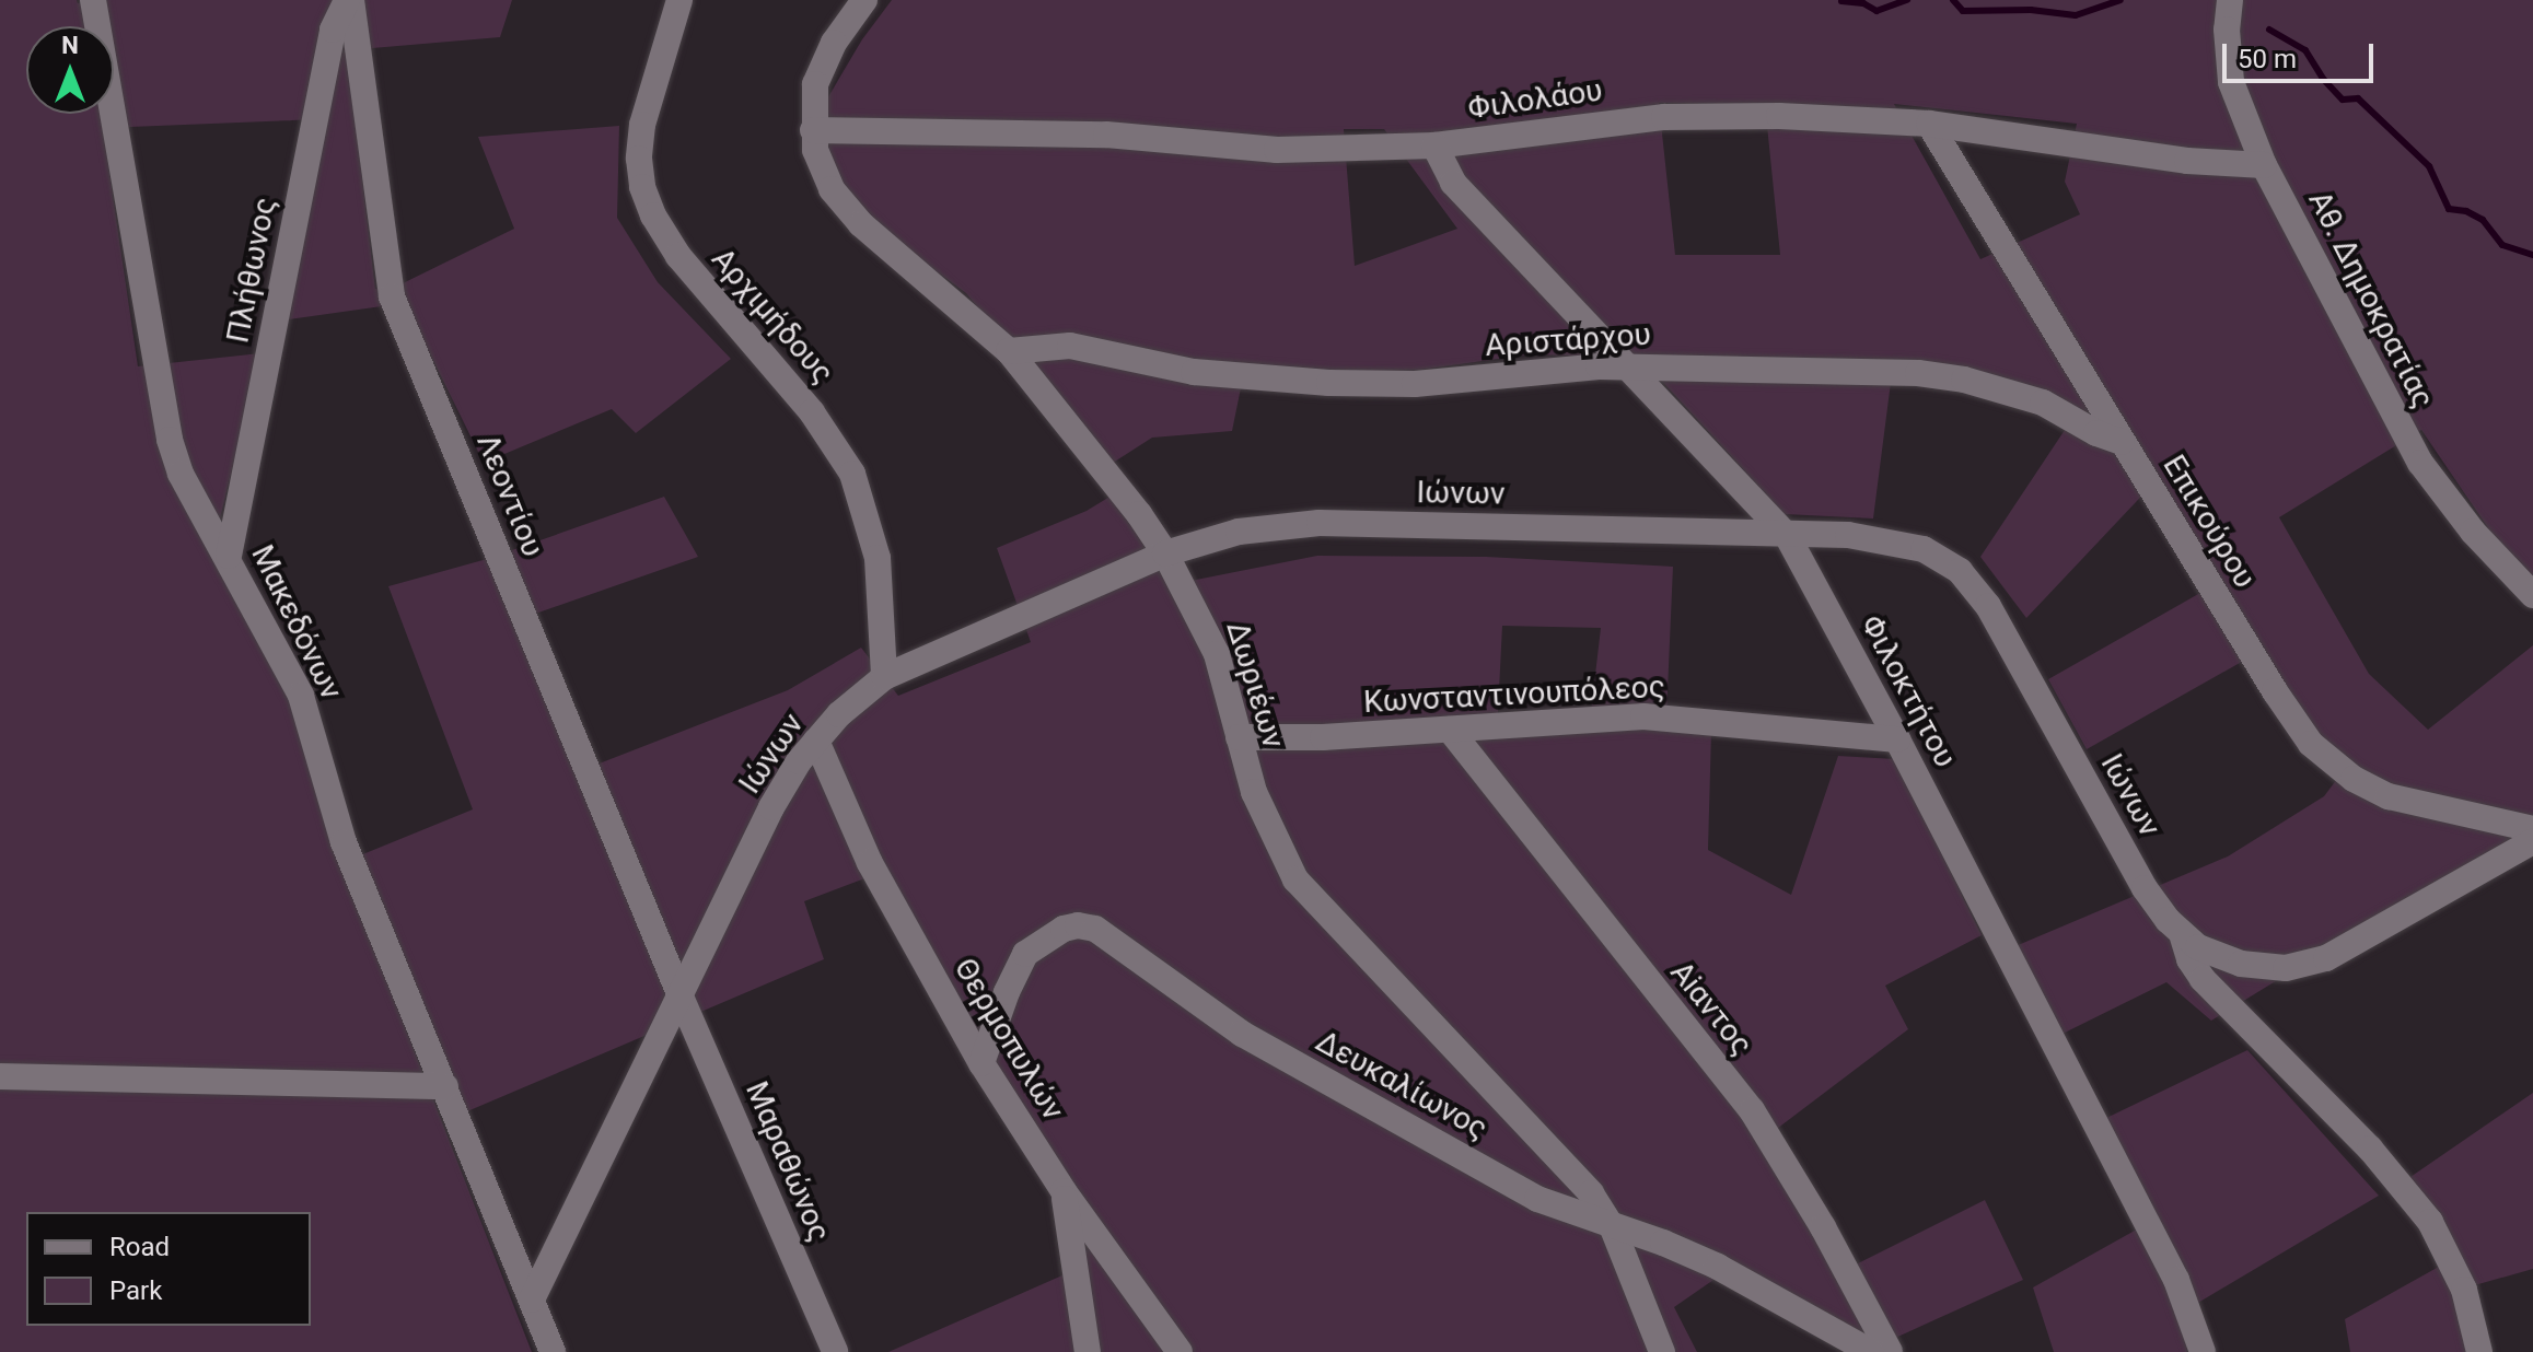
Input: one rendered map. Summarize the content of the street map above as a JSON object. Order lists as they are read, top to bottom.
{
  "streets": {
    "street": [
      "Φιλολάου",
      "Πλήθωνος",
      "Αθ. Δημοκρατίας",
      "Αρχιμήδους",
      "Αριστάρχου",
      "Ιώνων",
      "Λεοντίου",
      "Επικούρου",
      "Μακεδόνων",
      "Δωριέων",
      "Φιλοκτήτου",
      "Κωνσταντινουπόλεος",
      "Aiαντος",
      "Θερμοπυλών",
      "Δευκαλίωνος",
      "Μαραθώνος"
    ]
  },
  "crossings": [
    ["Φιλολάου", "Αθ. Δημοκρατίας"],
    ["Φιλολάου", "Επικούρου"],
    ["Φιλολάου", "Δωριέων"],
    ["Φιλολάου", "Φιλοκτήτου"],
    ["Πλήθωνος", "Λεοντίου"],
    ["Πλήθωνος", "Μακεδόνων"],
    ["Αρχιμήδους", "Ιώνων"],
    ["Αριστάρχου", "Επικούρου"],
    ["Αριστάρχου", "Δωριέων"],
    ["Αριστάρχου", "Φιλοκτήτου"],
    ["Ιώνων", "Λεοντίου"],
    ["Ιώνων", "Μακεδόνων"],
    ["Ιώνων", "Δωριέων"],
    ["Ιώνων", "Φιλοκτήτου"],
    ["Ιώνων", "Θερμοπυλών"],
    ["Ιώνων", "Μαραθώνος"],
    ["Λεοντίου", "Μαραθώνος"],
    ["Δωριέων", "Κωνσταντινουπόλεος"],
    ["Δωριέων", "Δευκαλίωνος"],
    ["Φιλοκτήτου", "Κωνσταντινουπόλεος"],
    ["Κωνσταντινουπόλεος", "Aiαντος"],
    ["Θερμοπυλών", "Δευκαλίωνος"]
  ],
  "legend": ["Road", "Park"],
  "scale_bar": "50 m",
  "north": "top"
}
